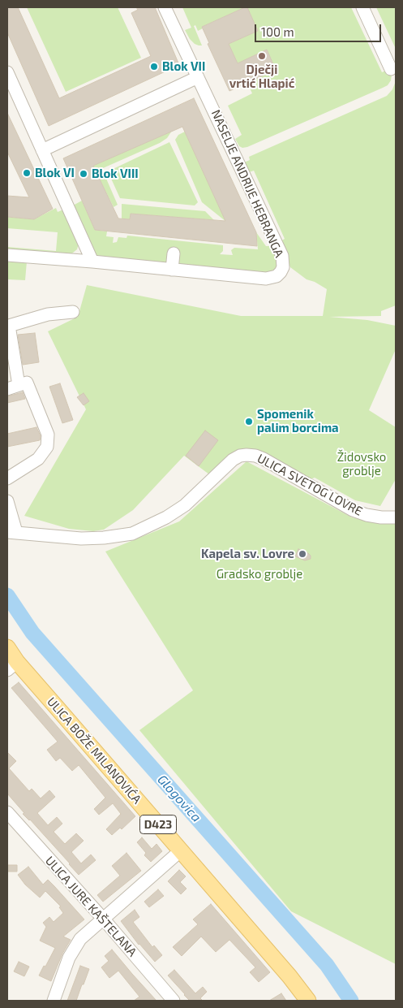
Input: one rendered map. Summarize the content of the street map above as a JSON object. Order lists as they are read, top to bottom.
{
  "streets": {
    "main road": ["ULICA BOŽE MILANOVIĆA", "D423"],
    "street": ["NASELJE ANDRIJE HEBRANGA", "ULICA SVETOG LOVRE", "ULICA JURE KAŠTELANA"]
  },
  "water": ["Glogovica"],
  "parks": ["Židovsko groblje", "Gradsko groblje"],
  "places": [
    "Dječji vrtić Hlapić",
    "Blok VII",
    "Blok VI",
    "Blok VIII",
    "Spomenik palim borcima",
    "Kapela sv. Lovre"
  ],
  "scale_bar": "100 m"
}
